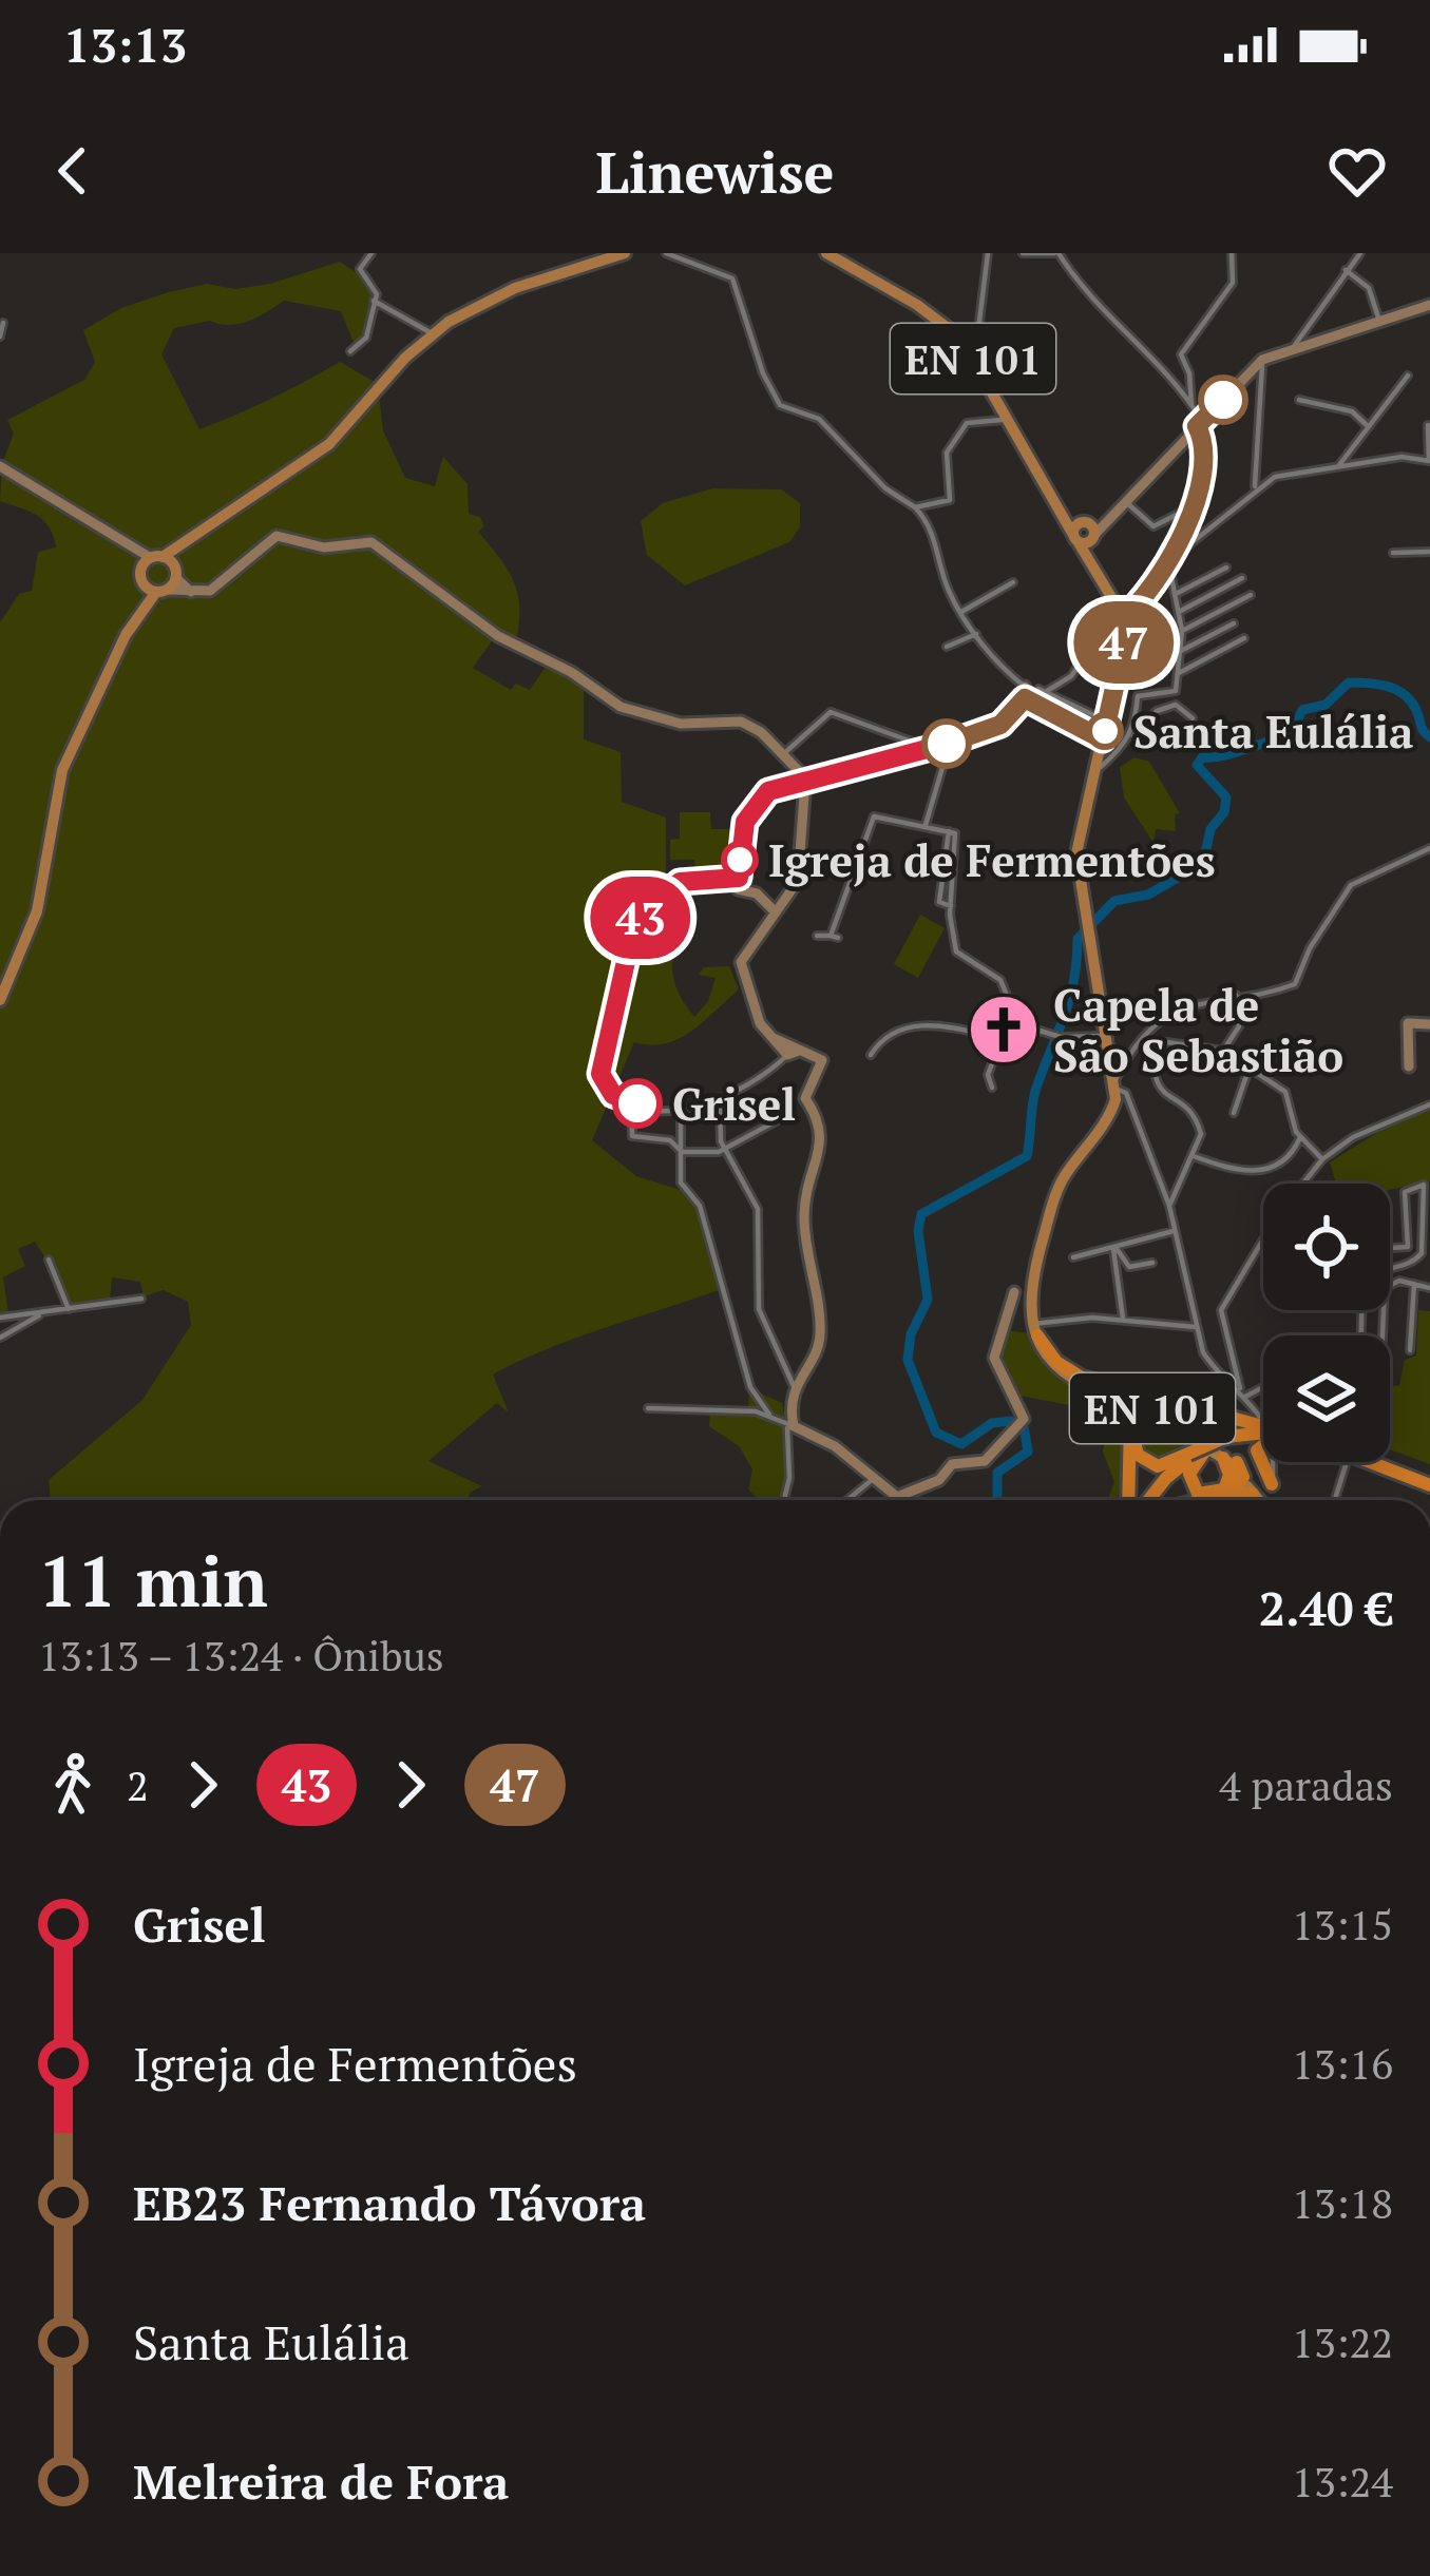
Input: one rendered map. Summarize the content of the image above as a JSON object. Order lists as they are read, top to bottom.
{
  "streets": {
    "highway": ["EN 101"]
  },
  "places": {
    "other": ["Santa Eulália", "Igreja de Fermentões", "Grisel"],
    "church": ["Capela de São Sebastião"]
  },
  "lines": ["bus line 47", "bus line 43"],
  "page": {
    "status": "13:13",
    "header": "Linewise",
    "on_map": ["43", "47"],
    "heading": ["11 min", "13:13 – 13:24 · Ônibus", "2.40 €"],
    "legs": [
      "2",
      "43",
      "47",
      "4 paradas"
    ],
    "list": [
      {
        "name": "Grisel",
        "value": "13:15"
      },
      {
        "name": "Igreja de Fermentões",
        "value": "13:16"
      },
      {
        "name": "EB23 Fernando Távora",
        "value": "13:18"
      },
      {
        "name": "Santa Eulália",
        "value": "13:22"
      },
      {
        "name": "Melreira de Fora",
        "value": "13:24"
      }
    ]
  }
}
